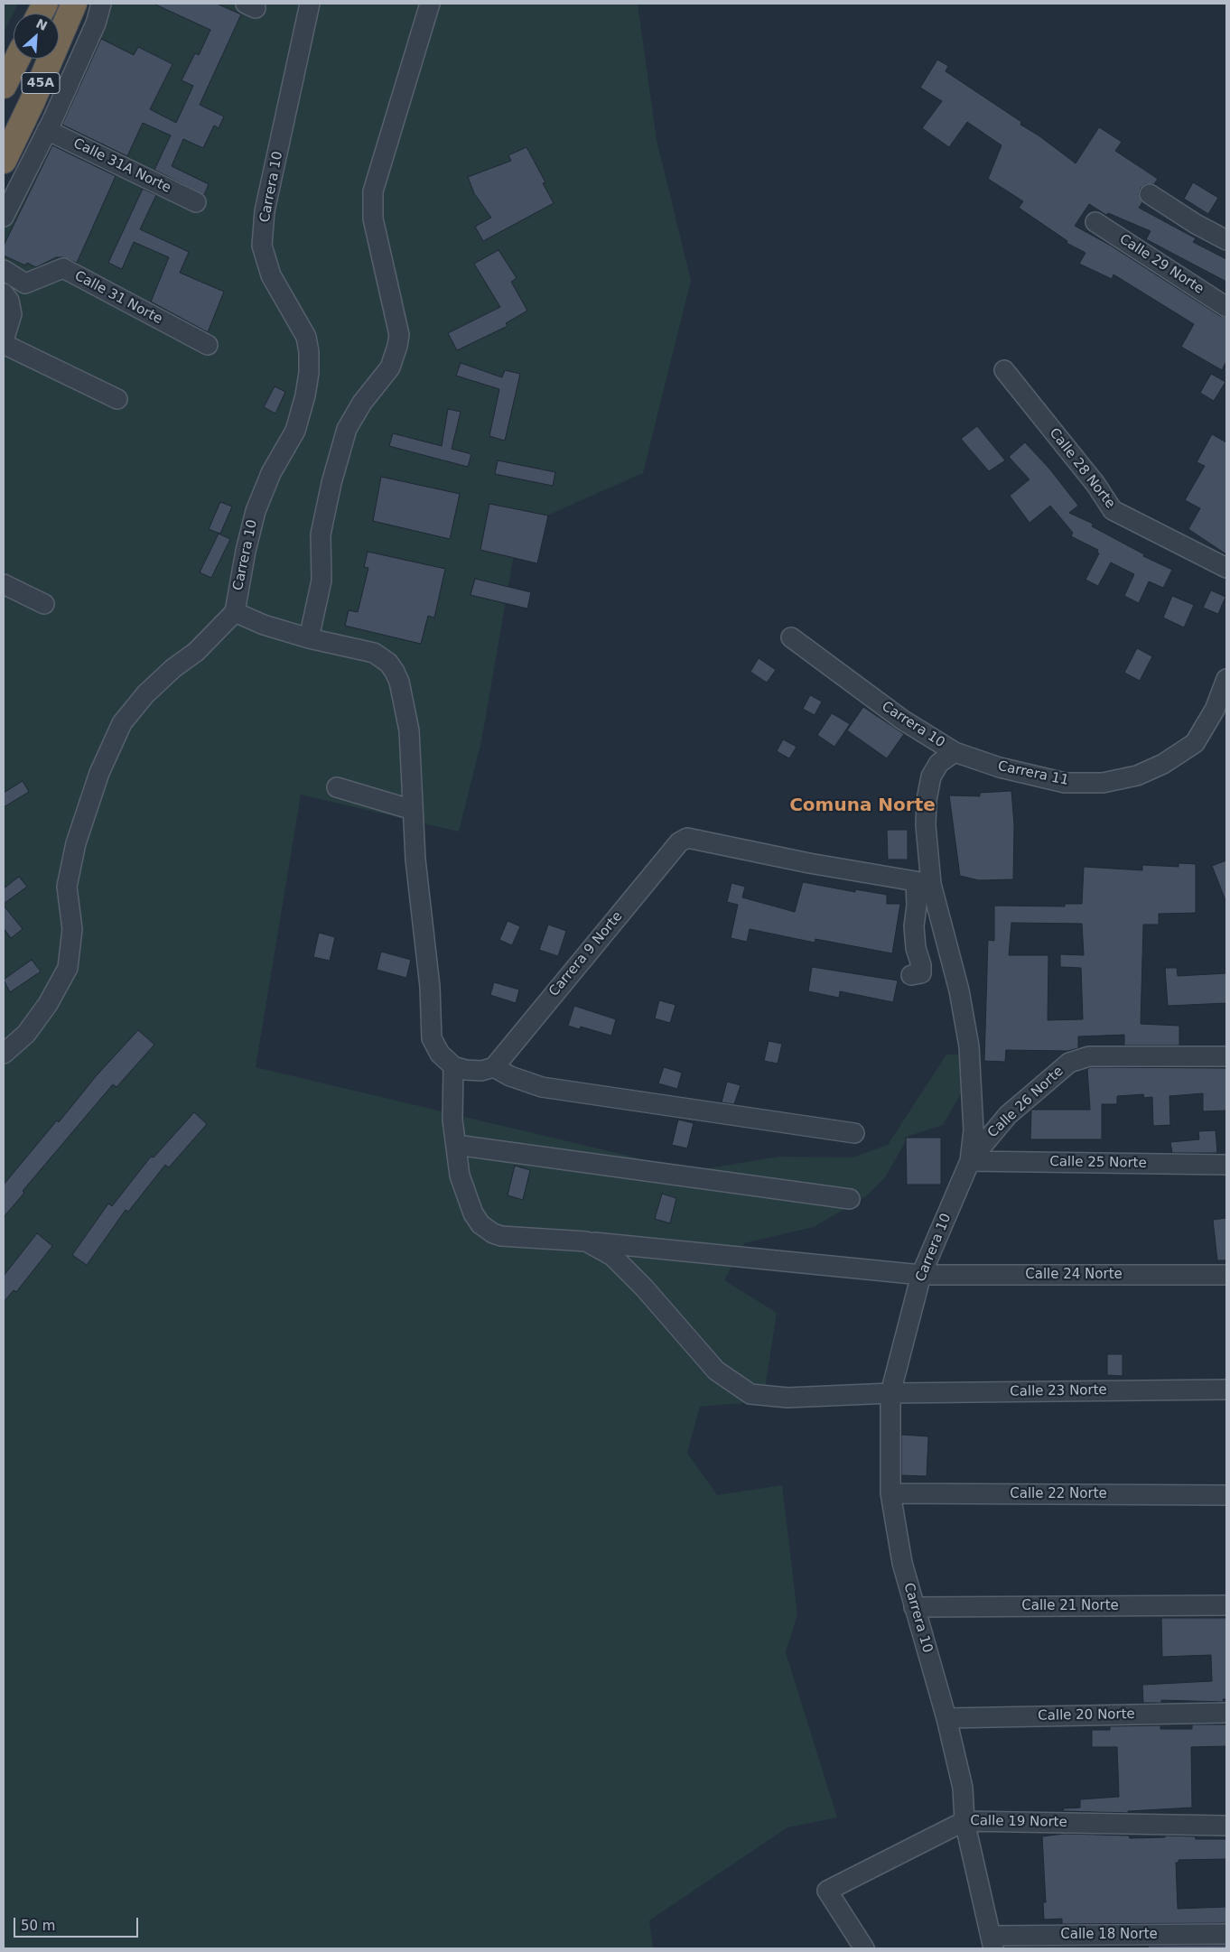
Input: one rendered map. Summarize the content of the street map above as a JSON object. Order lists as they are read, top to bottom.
{
  "streets": {
    "highway": ["45A"],
    "street": [
      "Calle 31A Norte",
      "Carrera 10",
      "Calle 29 Norte",
      "Calle 31 Norte",
      "Calle 28 Norte",
      "Carrera 11",
      "Carrera 9 Norte",
      "Calle 26 Norte",
      "Calle 25 Norte",
      "Calle 24 Norte",
      "Calle 23 Norte",
      "Calle 22 Norte",
      "Calle 21 Norte",
      "Calle 20 Norte",
      "Calle 19 Norte",
      "Calle 18 Norte"
    ]
  },
  "crossings": [
    ["Carrera 10", "Carrera 11"],
    ["Carrera 10", "Carrera 9 Norte"],
    ["Carrera 10", "Calle 26 Norte"],
    ["Carrera 10", "Calle 25 Norte"],
    ["Carrera 10", "Calle 24 Norte"],
    ["Carrera 10", "Calle 23 Norte"],
    ["Carrera 10", "Calle 22 Norte"],
    ["Carrera 10", "Calle 21 Norte"],
    ["Carrera 10", "Calle 20 Norte"],
    ["Carrera 10", "Calle 19 Norte"],
    ["Carrera 10", "Calle 18 Norte"],
    ["Calle 26 Norte", "Calle 25 Norte"],
    ["Calle 24 Norte", "Calle 23 Norte"]
  ],
  "districts": ["Comuna Norte"],
  "scale_bar": "50 m",
  "north": "top right"
}
